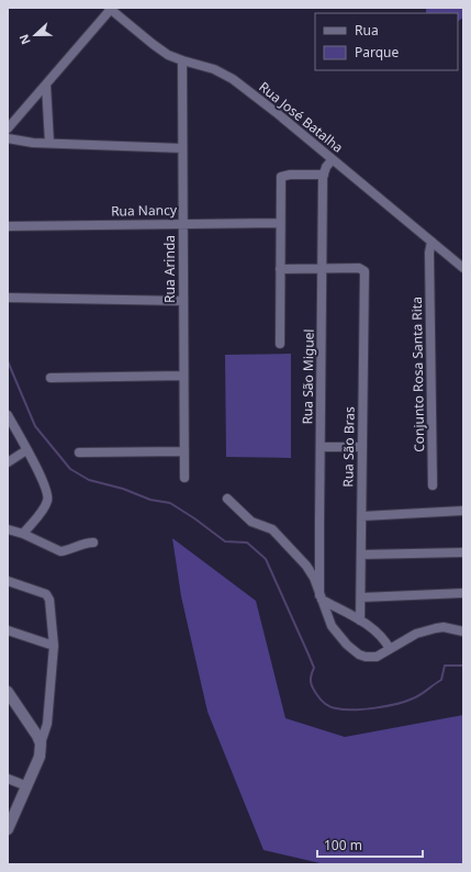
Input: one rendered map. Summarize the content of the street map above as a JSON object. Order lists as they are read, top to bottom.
{
  "streets": {
    "street": [
      "Rua José Batalha",
      "Rua Nancy",
      "Rua Arinda",
      "Conjunto Rosa Santa Rita",
      "Rua São Miguel",
      "Rua São Bras"
    ]
  },
  "crossings": [
    ["Rua José Batalha", "Rua Arinda"],
    ["Rua José Batalha", "Conjunto Rosa Santa Rita"],
    ["Rua José Batalha", "Rua São Miguel"],
    ["Rua Nancy", "Rua Arinda"],
    ["Rua São Miguel", "Rua São Bras"]
  ],
  "legend": ["Rua", "Parque"],
  "scale_bar": "100 m",
  "north": "left"
}
